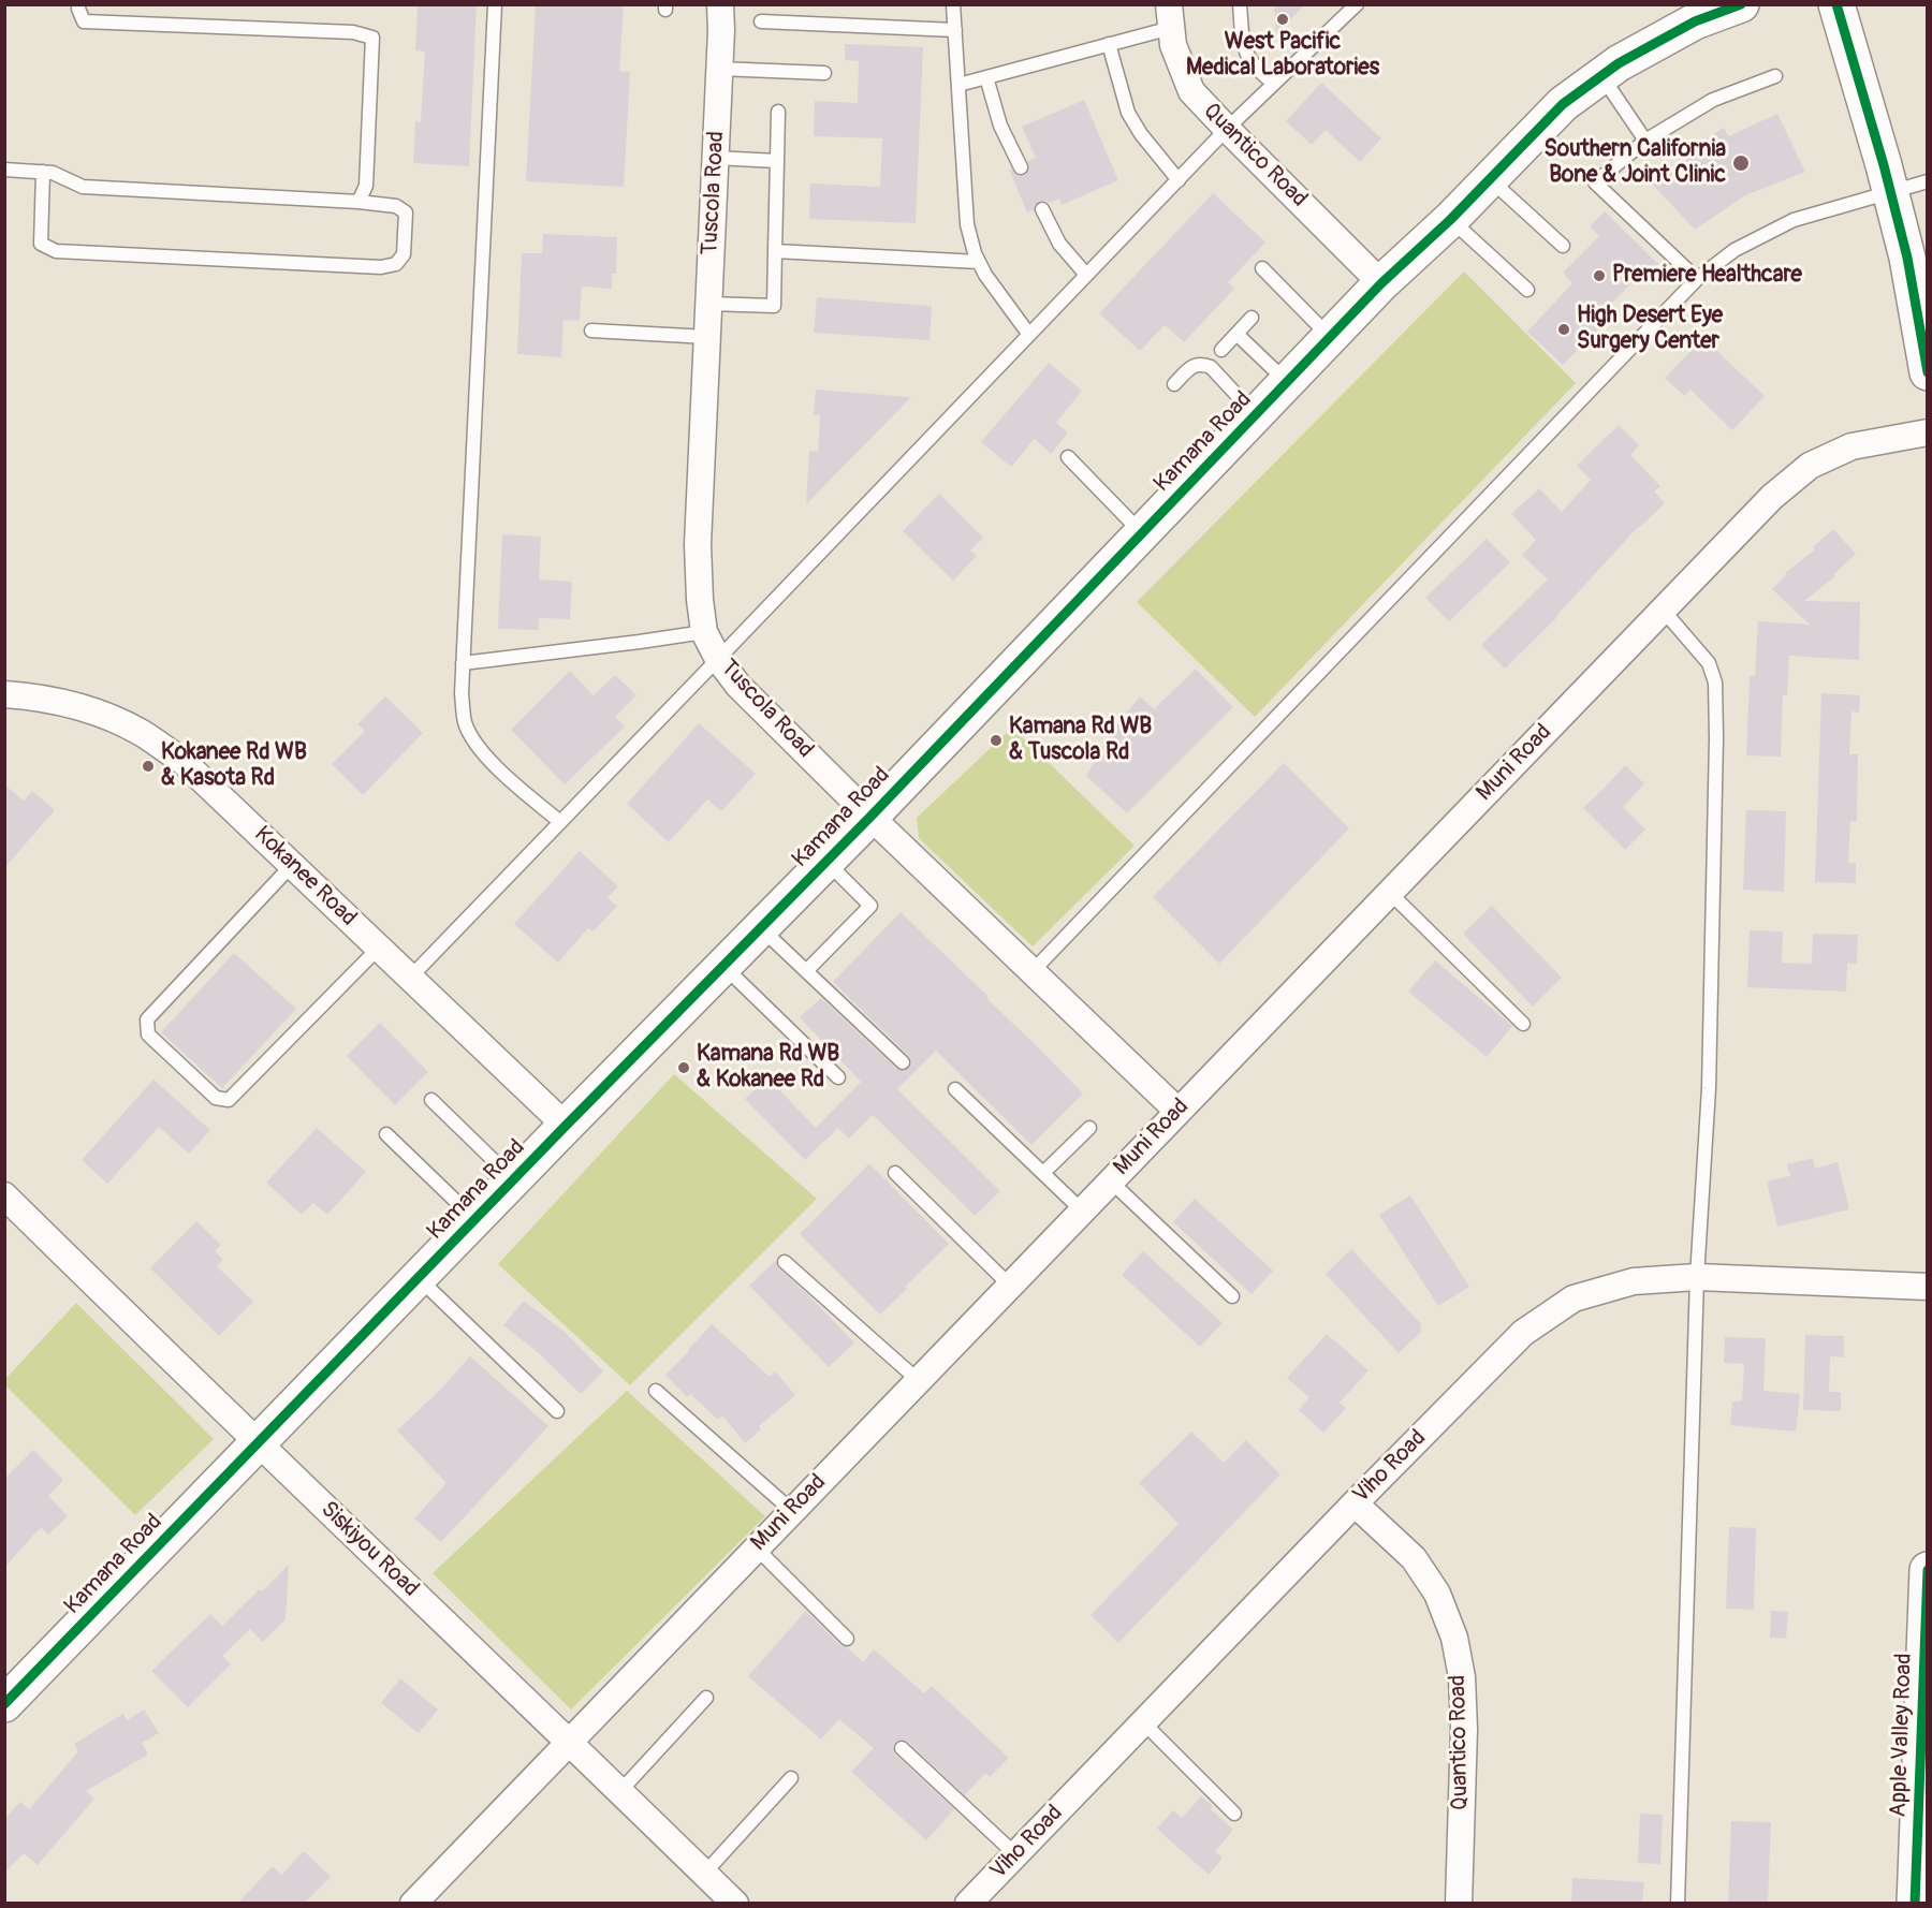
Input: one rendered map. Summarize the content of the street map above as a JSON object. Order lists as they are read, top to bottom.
{
  "streets": {
    "street": [
      "Quantico Road",
      "Tuscola Road",
      "Kamana Road",
      "Muni Road",
      "Kokanee Road",
      "Viho Road",
      "Siskiyou Road",
      "Apple Valley Road"
    ]
  },
  "crossings": [
    ["Quantico Road", "Kamana Road"],
    ["Quantico Road", "Viho Road"],
    ["Tuscola Road", "Kamana Road"],
    ["Tuscola Road", "Muni Road"],
    ["Kamana Road", "Kokanee Road"],
    ["Kamana Road", "Siskiyou Road"],
    ["Muni Road", "Siskiyou Road"]
  ],
  "places": [
    "West Pacific Medical Laboratories",
    "Southern California Bone & Joint Clinic",
    "Premiere Healthcare",
    "High Desert Eye Surgery Center",
    "Kamana Rd WB & Tuscola Rd",
    "Kokanee Rd WB & Kasota Rd",
    "Kamana Rd WB & Kokanee Rd"
  ]
}
